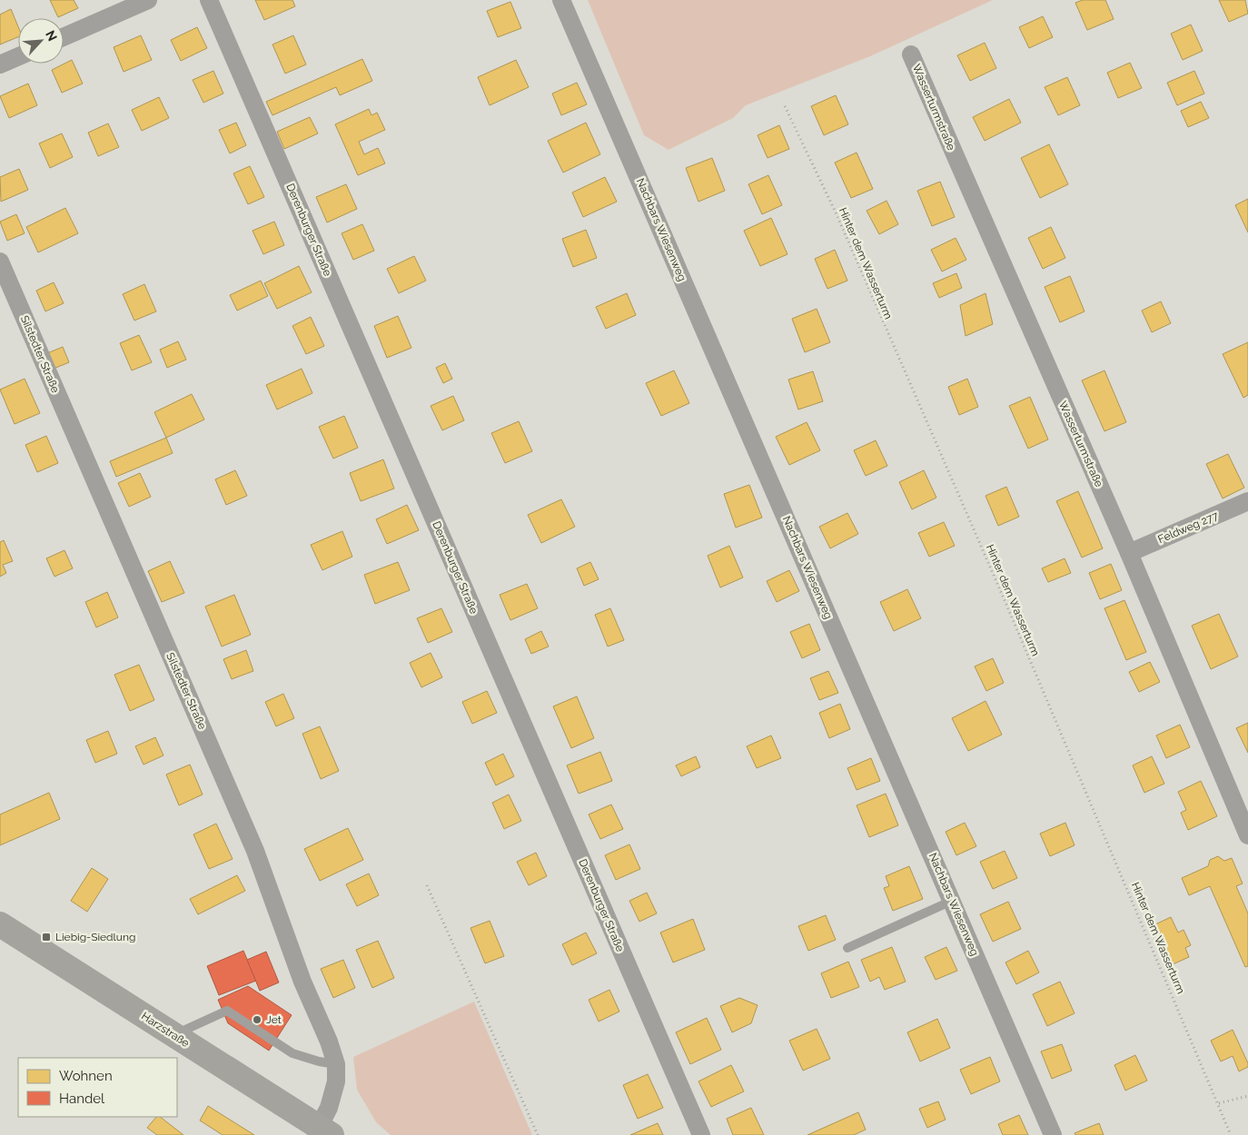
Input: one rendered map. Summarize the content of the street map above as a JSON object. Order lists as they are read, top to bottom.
{
  "streets": {
    "main road": ["Harzstraße"],
    "street": [
      "Wasserturmstraße",
      "Derenburger Straße",
      "Nachbars Wiesenweg",
      "Silstedter Straße",
      "Feldweg 277"
    ],
    "path": ["Hinter dem Wasserturm"]
  },
  "crossings": [
    ["Wasserturmstraße", "Feldweg 277"],
    ["Silstedter Straße", "Harzstraße"]
  ],
  "places": {
    "transit": ["Liebig-Siedlung"],
    "other": ["Jet"]
  },
  "legend": ["Wohnen", "Handel"],
  "north": "top right"
}
